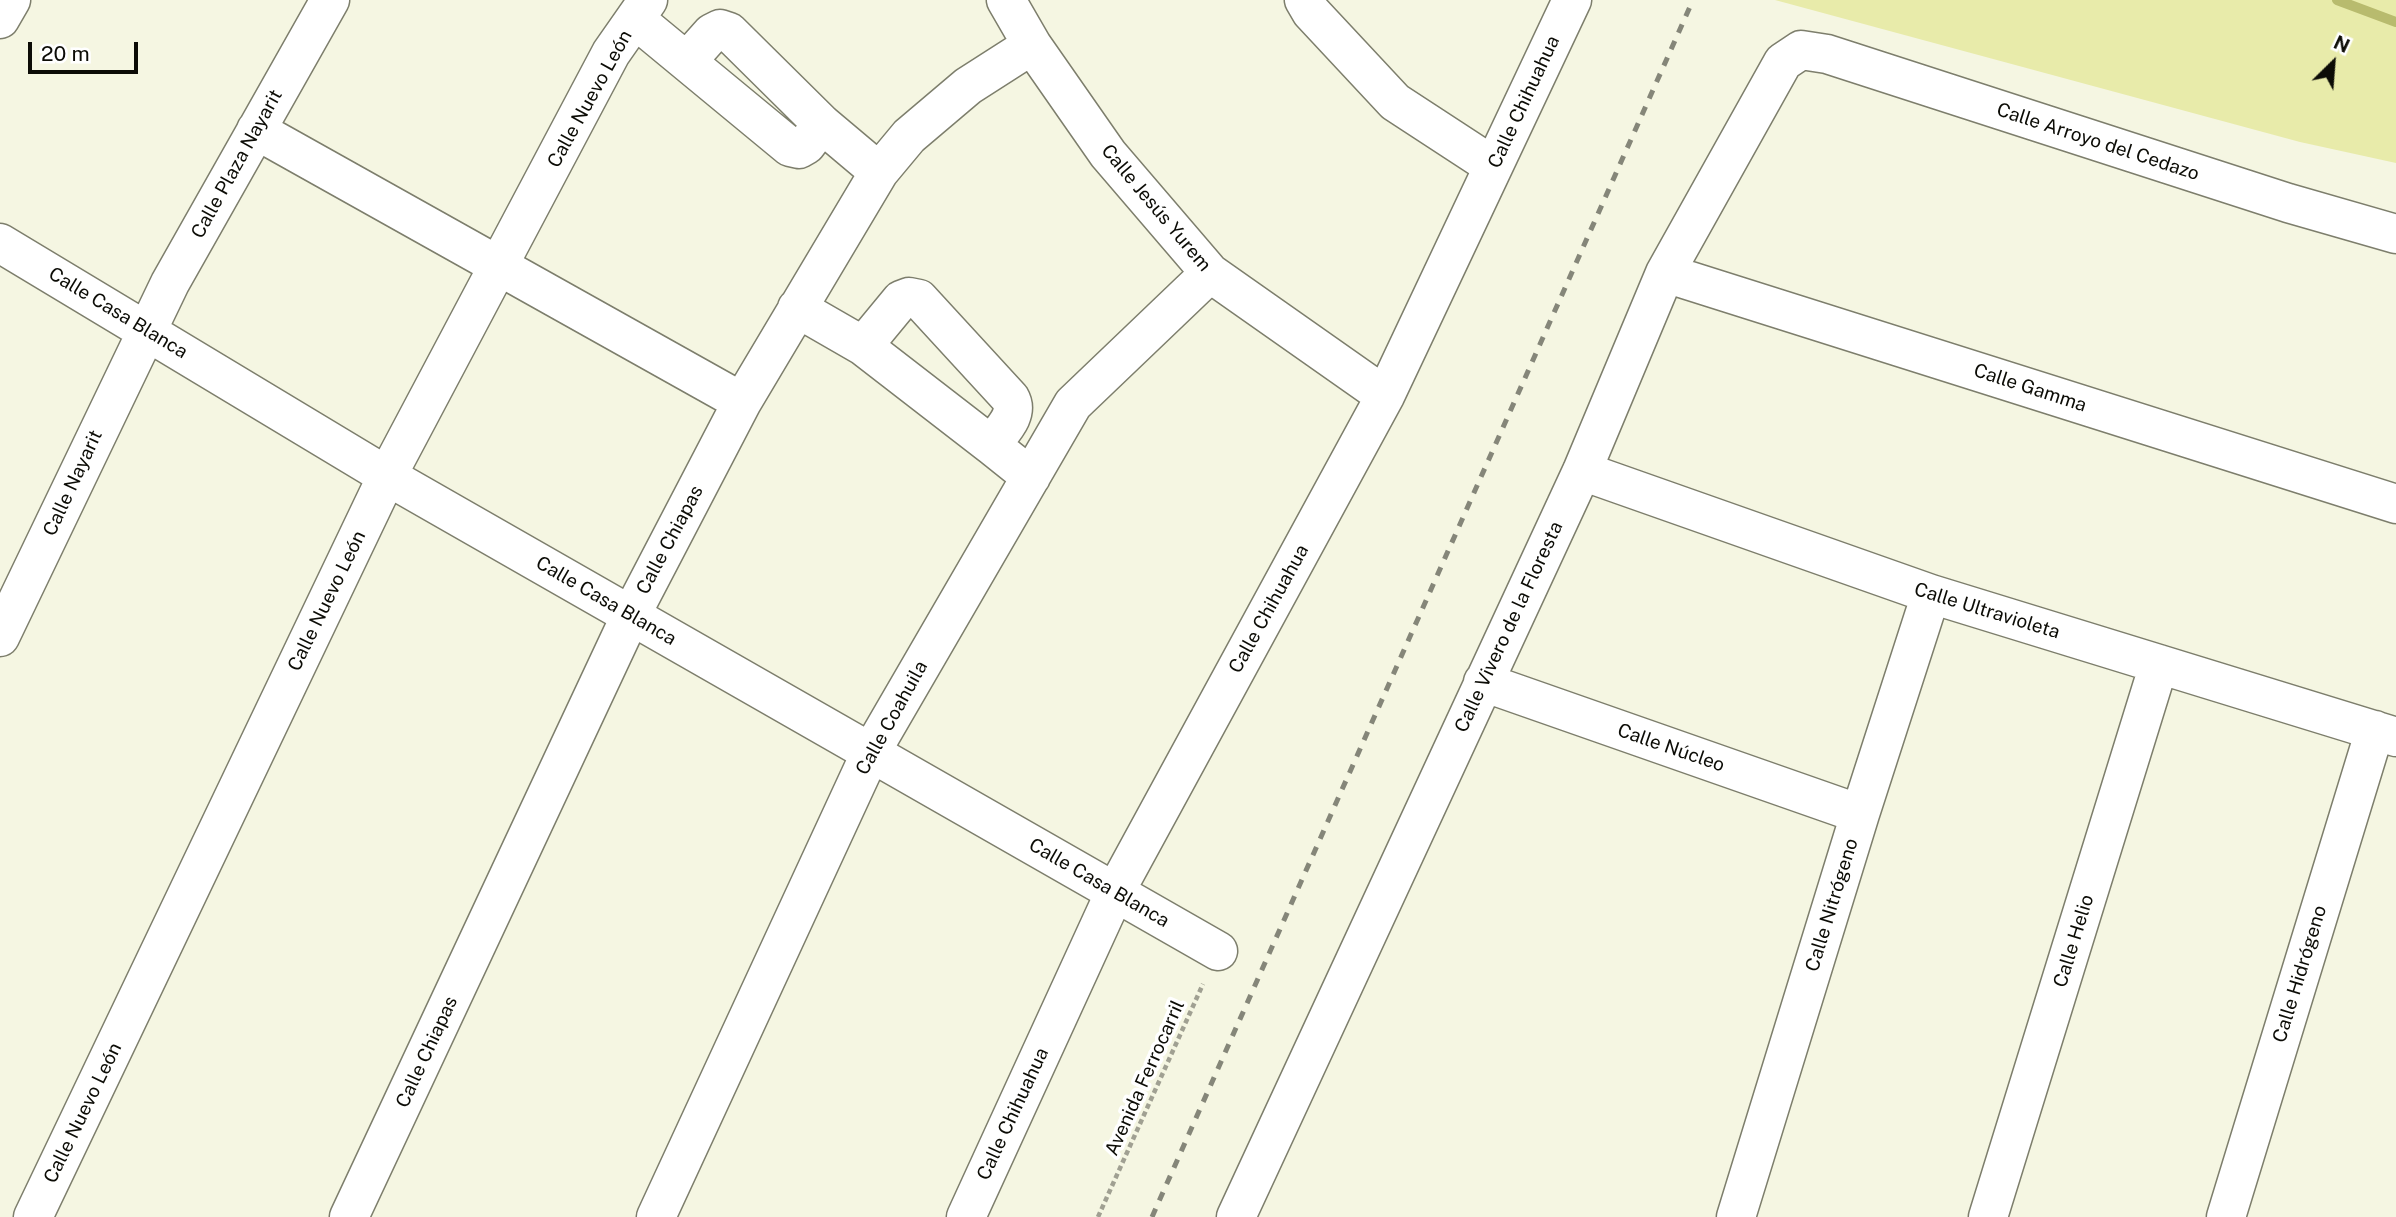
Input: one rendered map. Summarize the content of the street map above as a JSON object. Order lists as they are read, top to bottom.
{
  "streets": {
    "street": [
      "Calle Nuevo León",
      "Calle Chihuahua",
      "Calle Arroyo del Cedazo",
      "Calle Plaza Nayarit",
      "Calle Jesús Yurem",
      "Calle Casa Blanca",
      "Calle Gamma",
      "Calle Nayarit",
      "Calle Chiapas",
      "Calle Ultravioleta",
      "Calle Vivero de la Floresta",
      "Calle Coahuila",
      "Calle Núcleo",
      "Calle Nitrógeno",
      "Calle Helio",
      "Calle Hidrógeno"
    ],
    "path": ["Avenida Ferrocarril"]
  },
  "crossings": [
    ["Calle Nuevo León", "Calle Casa Blanca"],
    ["Calle Chihuahua", "Calle Jesús Yurem"],
    ["Calle Chihuahua", "Calle Casa Blanca"],
    ["Calle Arroyo del Cedazo", "Calle Vivero de la Floresta"],
    ["Calle Plaza Nayarit", "Calle Casa Blanca"],
    ["Calle Plaza Nayarit", "Calle Nayarit"],
    ["Calle Jesús Yurem", "Calle Chiapas"],
    ["Calle Jesús Yurem", "Calle Coahuila"],
    ["Calle Casa Blanca", "Calle Nayarit"],
    ["Calle Casa Blanca", "Calle Chiapas"],
    ["Calle Casa Blanca", "Calle Coahuila"],
    ["Calle Casa Blanca", "Avenida Ferrocarril"],
    ["Calle Gamma", "Calle Vivero de la Floresta"],
    ["Calle Ultravioleta", "Calle Vivero de la Floresta"],
    ["Calle Ultravioleta", "Calle Nitrógeno"],
    ["Calle Ultravioleta", "Calle Helio"],
    ["Calle Ultravioleta", "Calle Hidrógeno"],
    ["Calle Vivero de la Floresta", "Calle Núcleo"],
    ["Calle Núcleo", "Calle Nitrógeno"]
  ],
  "scale_bar": "20 m",
  "north": "top right"
}
